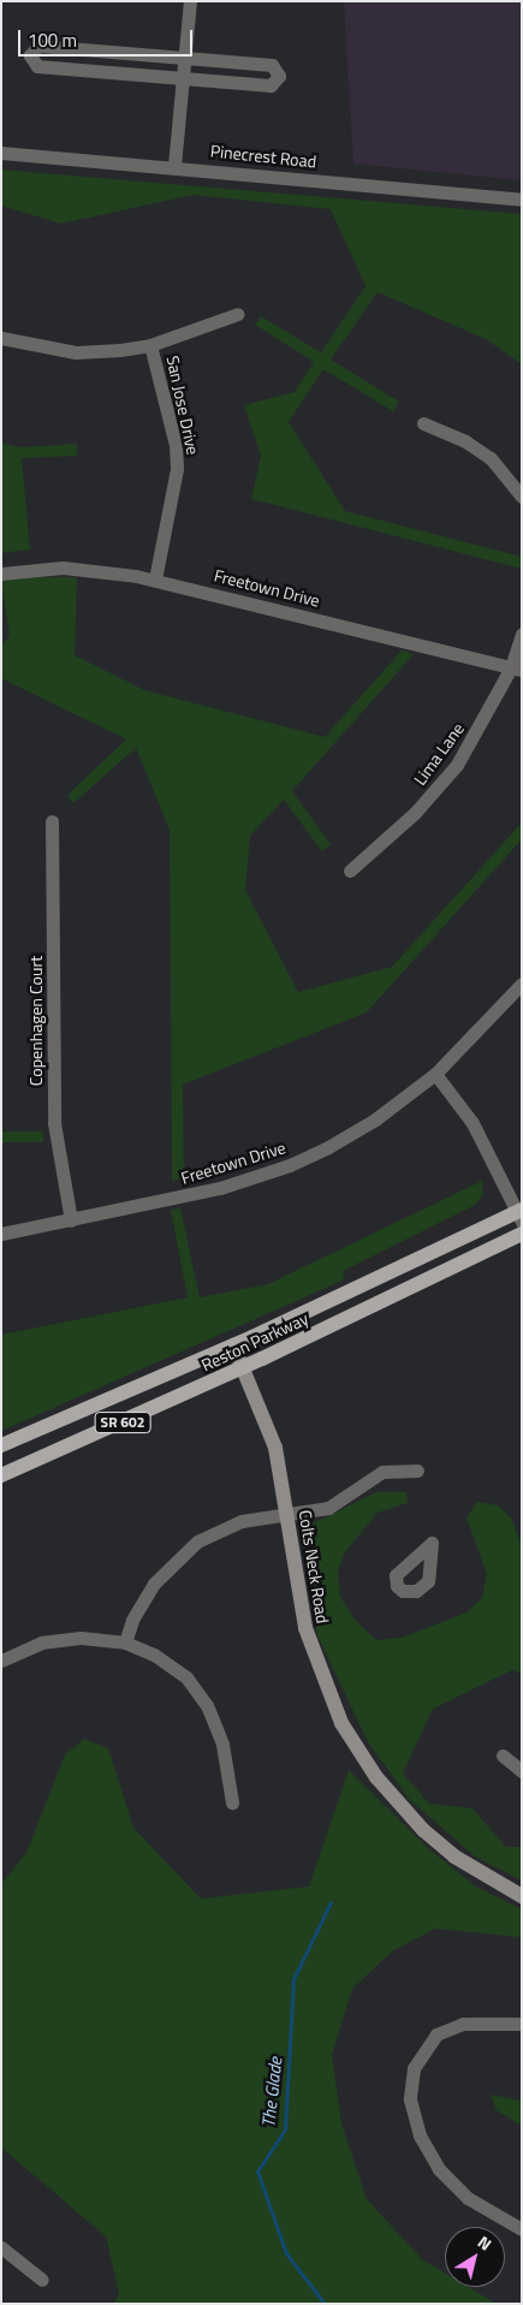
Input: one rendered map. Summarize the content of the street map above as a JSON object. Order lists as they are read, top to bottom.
{
  "streets": {
    "main road": ["Reston Parkway", "SR 602"],
    "street": [
      "Pinecrest Road",
      "San Jose Drive",
      "Freetown Drive",
      "Lima Lane",
      "Copenhagen Court",
      "Colts Neck Road"
    ]
  },
  "crossings": [
    ["San Jose Drive", "Freetown Drive"],
    ["Freetown Drive", "Lima Lane"],
    ["Freetown Drive", "Copenhagen Court"],
    ["Reston Parkway", "Colts Neck Road"]
  ],
  "water": ["The Glade"],
  "scale_bar": "100 m",
  "north": "top right"
}
